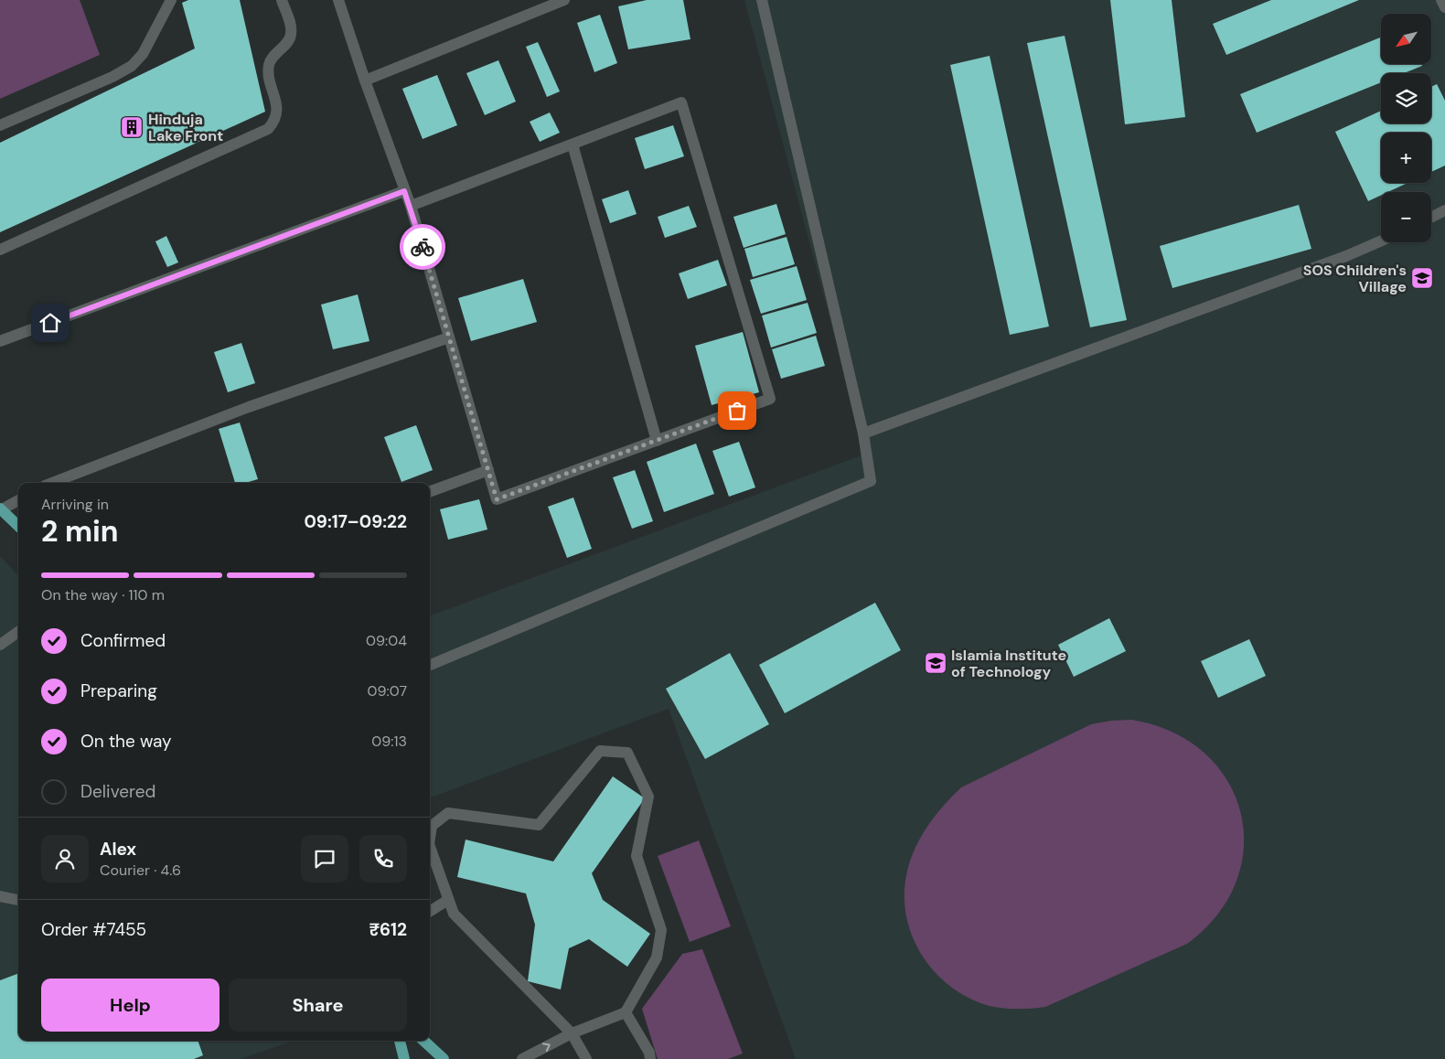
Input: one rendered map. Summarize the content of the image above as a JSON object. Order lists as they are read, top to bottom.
{
  "places": {
    "building": ["Hinduja Lake Front"],
    "school or university": ["SOS Children's Village", "Islamia Institute of Technology"]
  },
  "north": "bottom left",
  "page": {
    "map_buttons": ["+", "−"],
    "heading": ["2 min", "Arriving in", "09:17–09:22"],
    "panel": [
      "Alex",
      "Courier · 4.6",
      "Order #7455",
      "₹612"
    ],
    "bar": "On the way · 110 m",
    "list": [
      ["Confirmed", "09:04"],
      ["Preparing", "09:07"],
      ["On the way", "09:13"],
      "Delivered"
    ],
    "buttons": ["Help", "Share"]
  }
}
